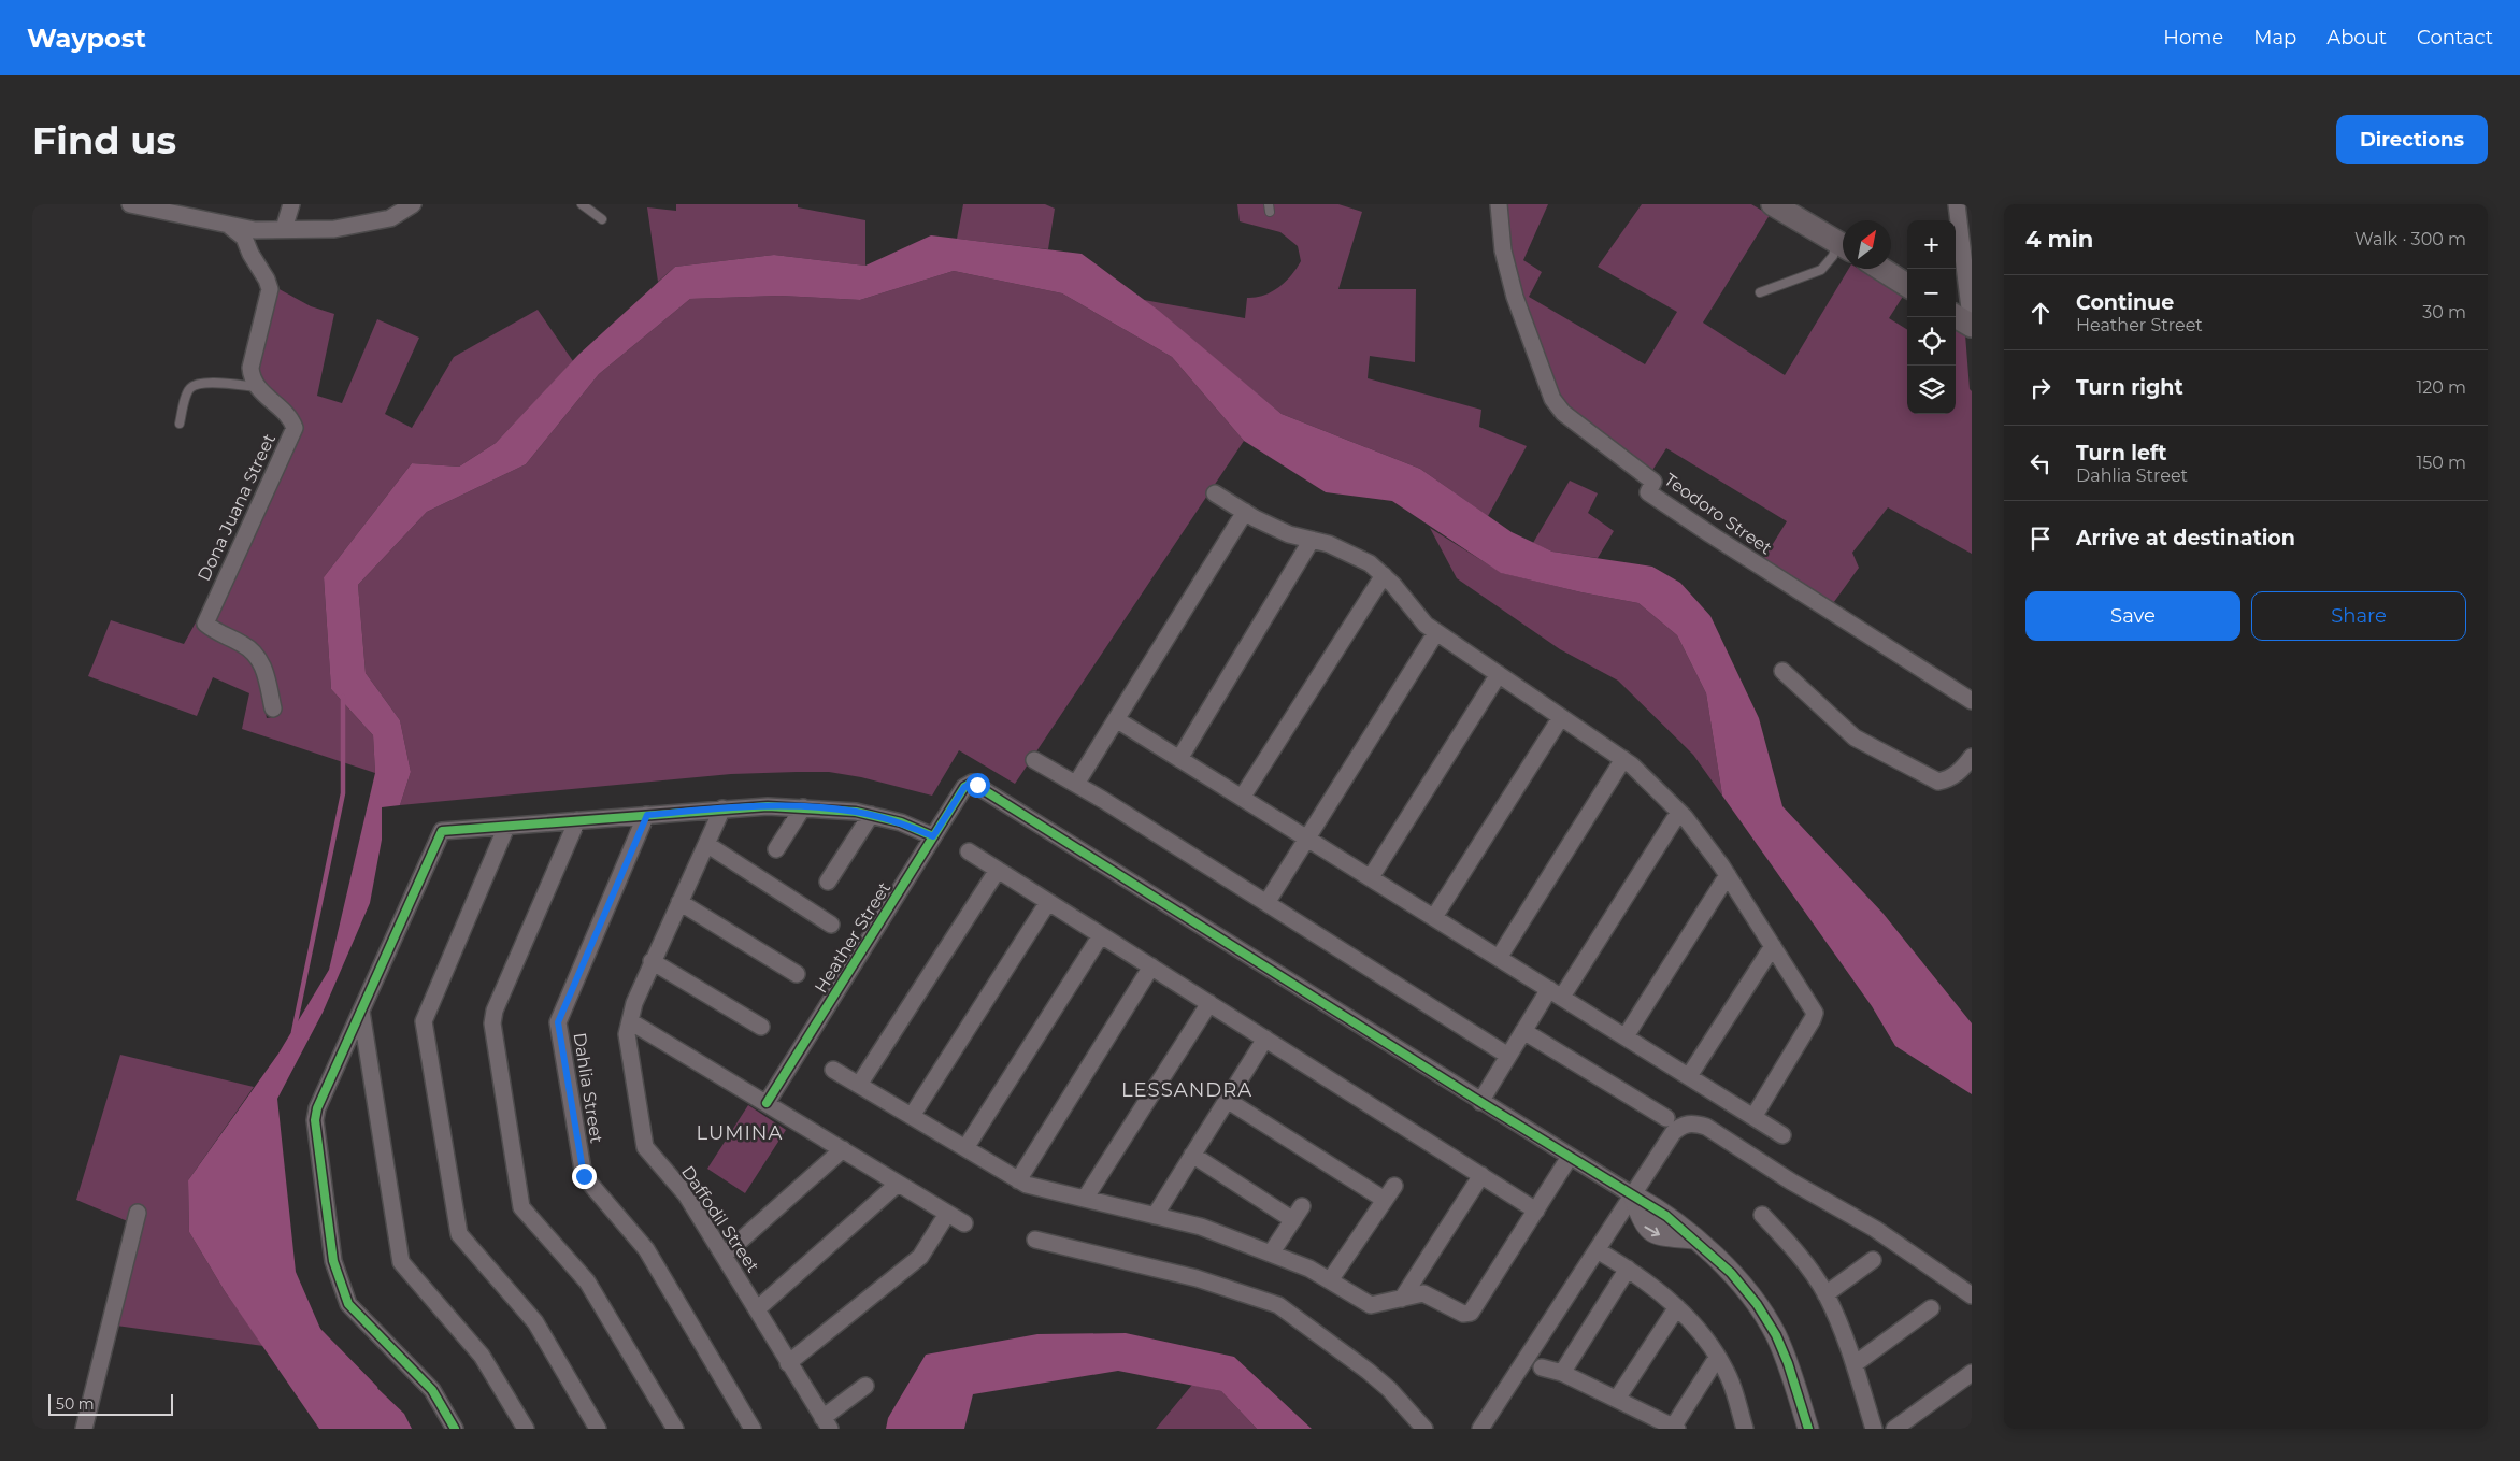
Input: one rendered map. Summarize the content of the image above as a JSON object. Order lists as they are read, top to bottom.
{
  "streets": {
    "street": [
      "Dona Juana Street",
      "Teodoro Street",
      "Heather Street",
      "Dahlia Street",
      "Daffodil Street"
    ]
  },
  "districts": ["LESSANDRA", "LUMINA"],
  "scale_bar": "50 m",
  "north": "top right",
  "page": {
    "header": "Waypost",
    "nav": [
      "Home",
      "Map",
      "About",
      "Contact"
    ],
    "buttons": [
      "Directions",
      ["Save", "Share"]
    ],
    "title": "Find us",
    "heading": ["4 min", "Walk · 300 m"],
    "map_buttons": ["+", "−"],
    "list": [
      ["Continue", "Heather Street", "30 m"],
      ["Turn right", "120 m"],
      ["Turn left", "Dahlia Street", "150 m"],
      "Arrive at destination"
    ],
    "scale": "50 m"
  }
}
